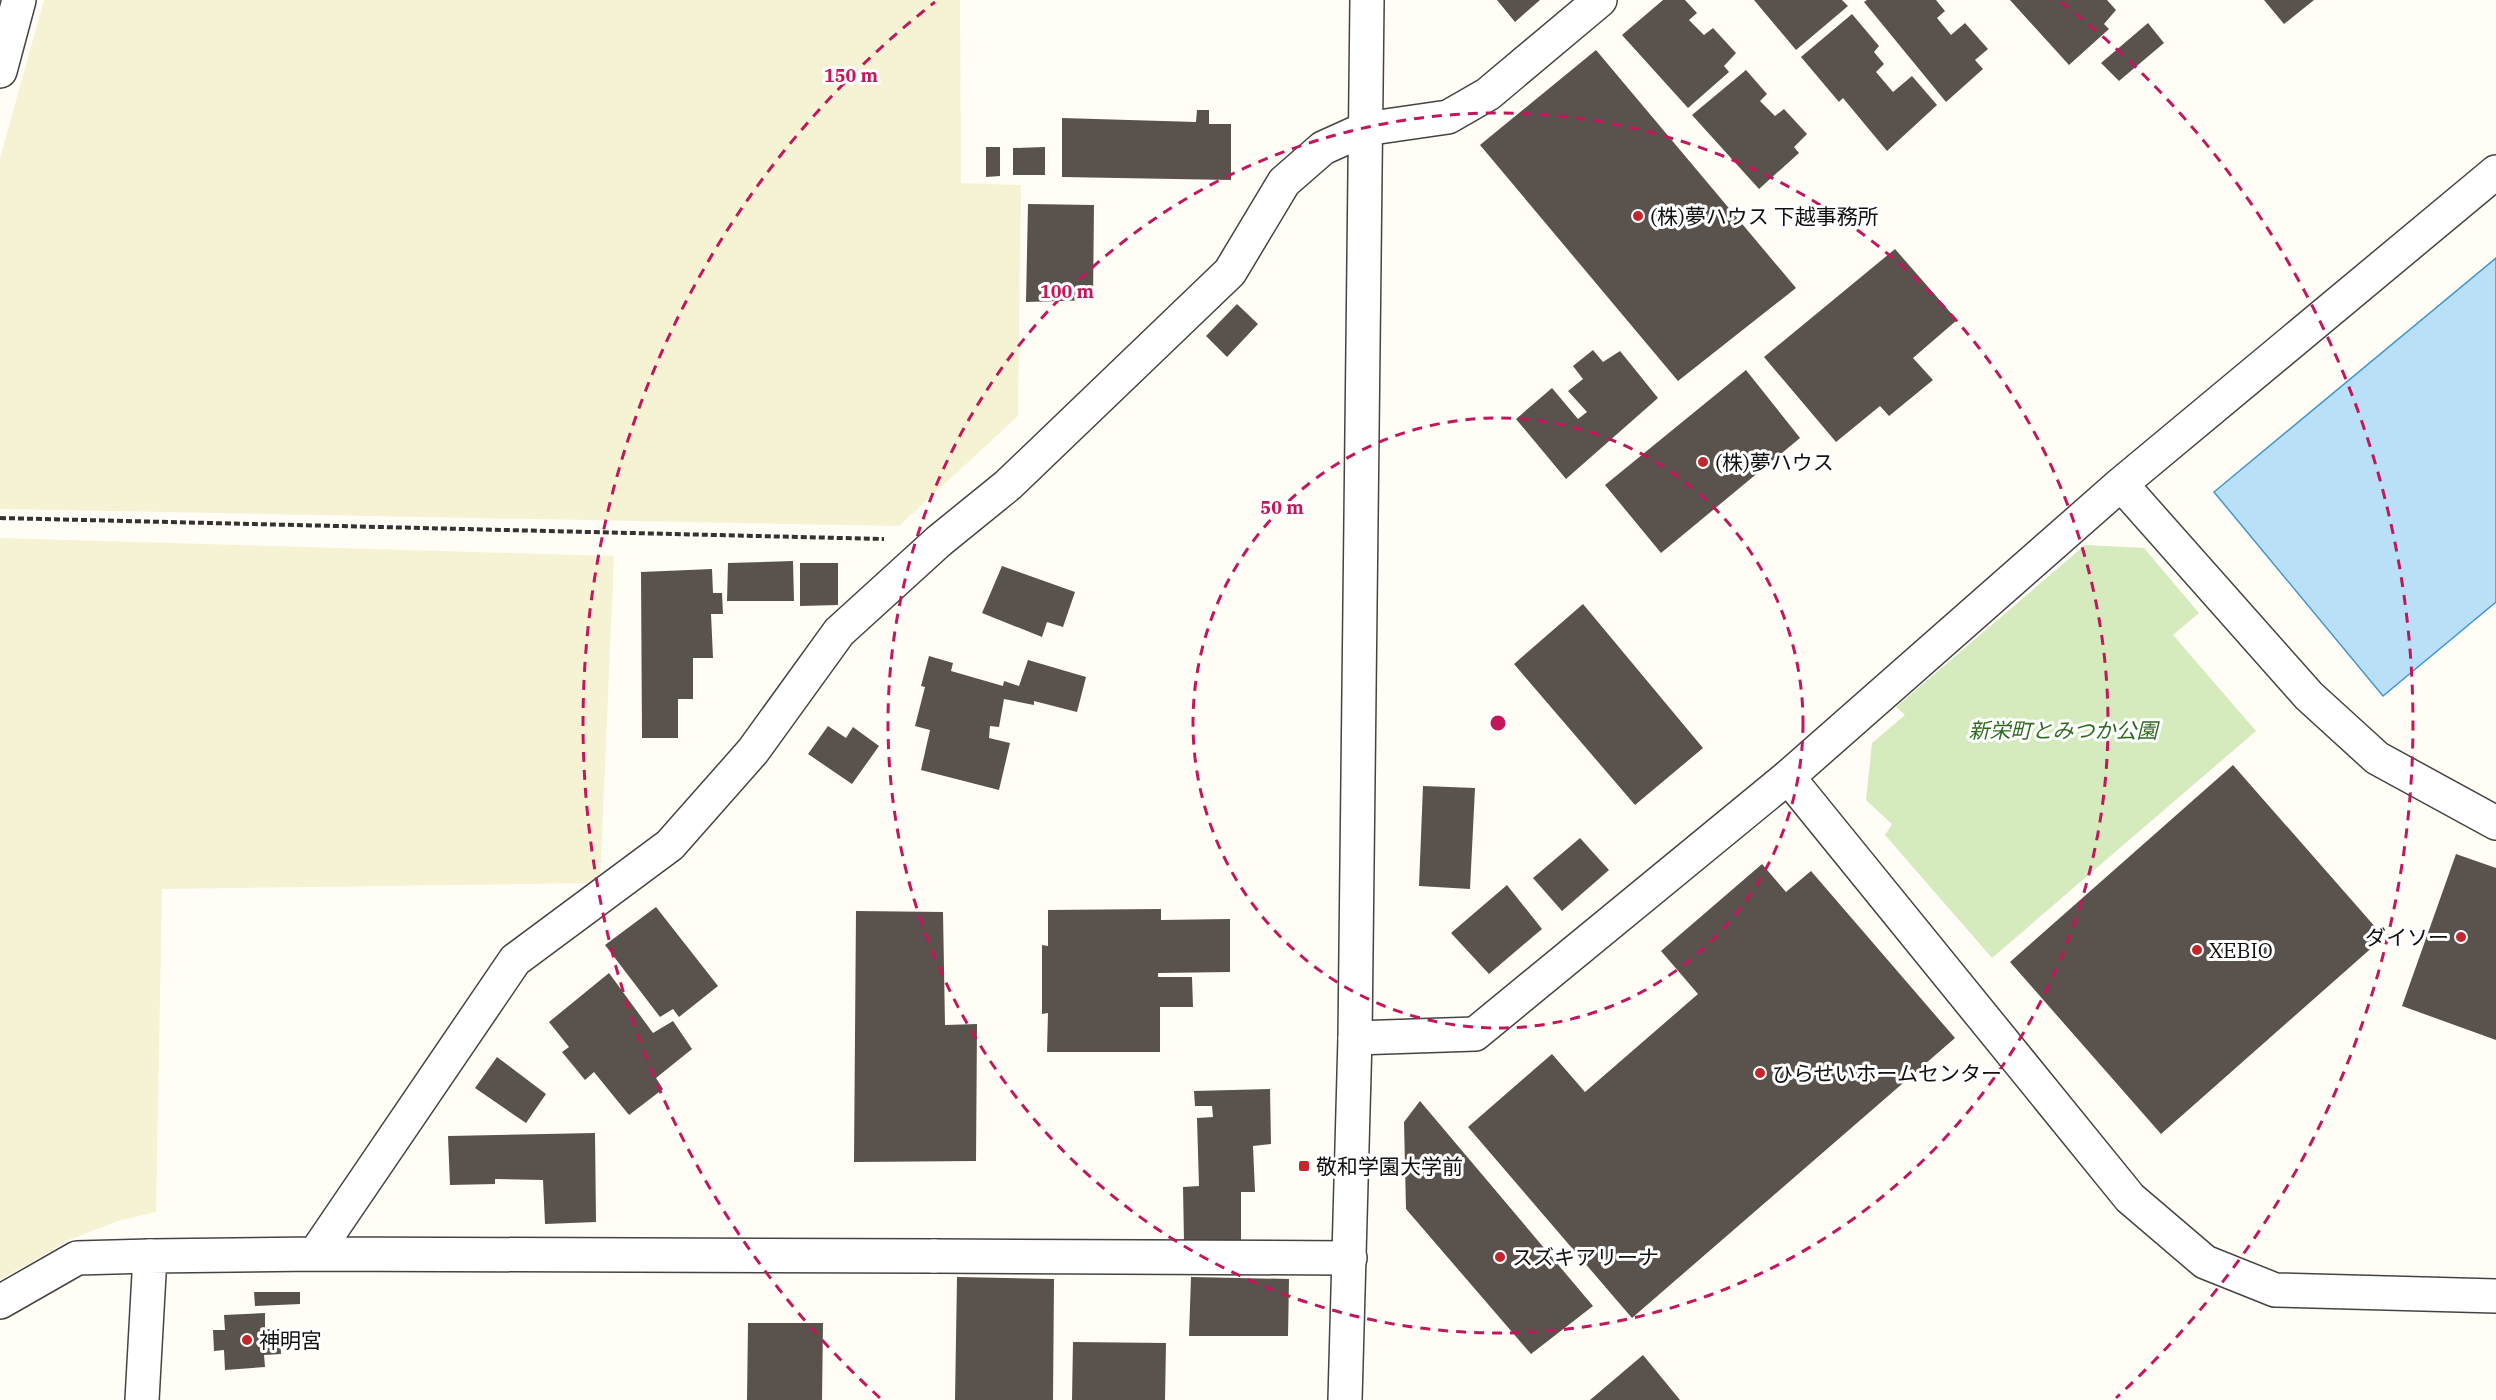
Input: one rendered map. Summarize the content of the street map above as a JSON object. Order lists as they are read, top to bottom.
{
  "parks": ["新栄町とみつか公園"],
  "places": {
    "other": [
      "(株)夢ハウス 下越事務所",
      "(株)夢ハウス",
      "ダイソー",
      "XEBIO",
      "ひらせいホームセンター",
      "スズキアリーナ",
      "神明宮"
    ],
    "transit": ["敬和学園大学前"]
  },
  "rings": ["150 m", "100 m", "50 m"]
}
